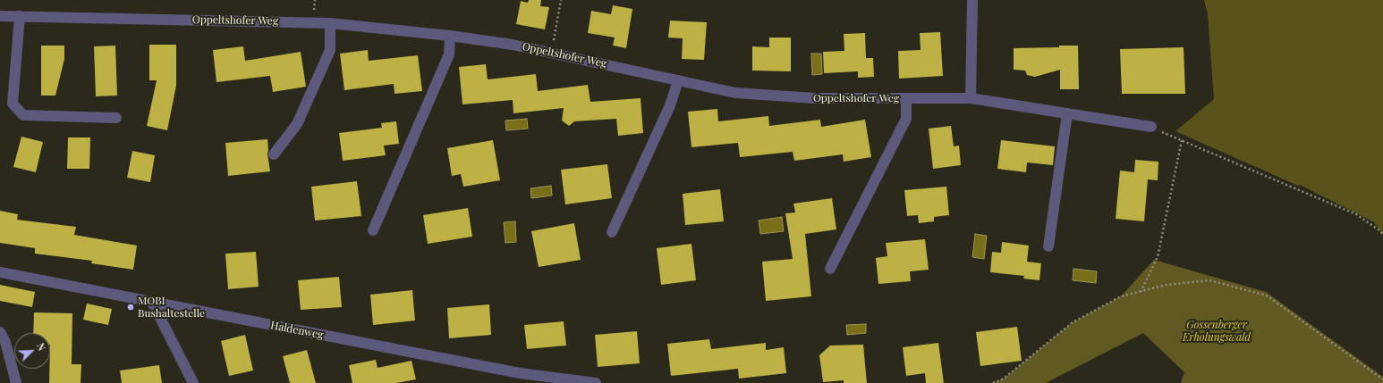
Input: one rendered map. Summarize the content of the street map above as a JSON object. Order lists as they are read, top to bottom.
{
  "streets": {
    "street": ["Oppeltshofer Weg", "Haldenweg"]
  },
  "parks": ["Gossenberger Erholungswald"],
  "places": ["MOBI Bushaltestelle"],
  "north": "top right"
}
